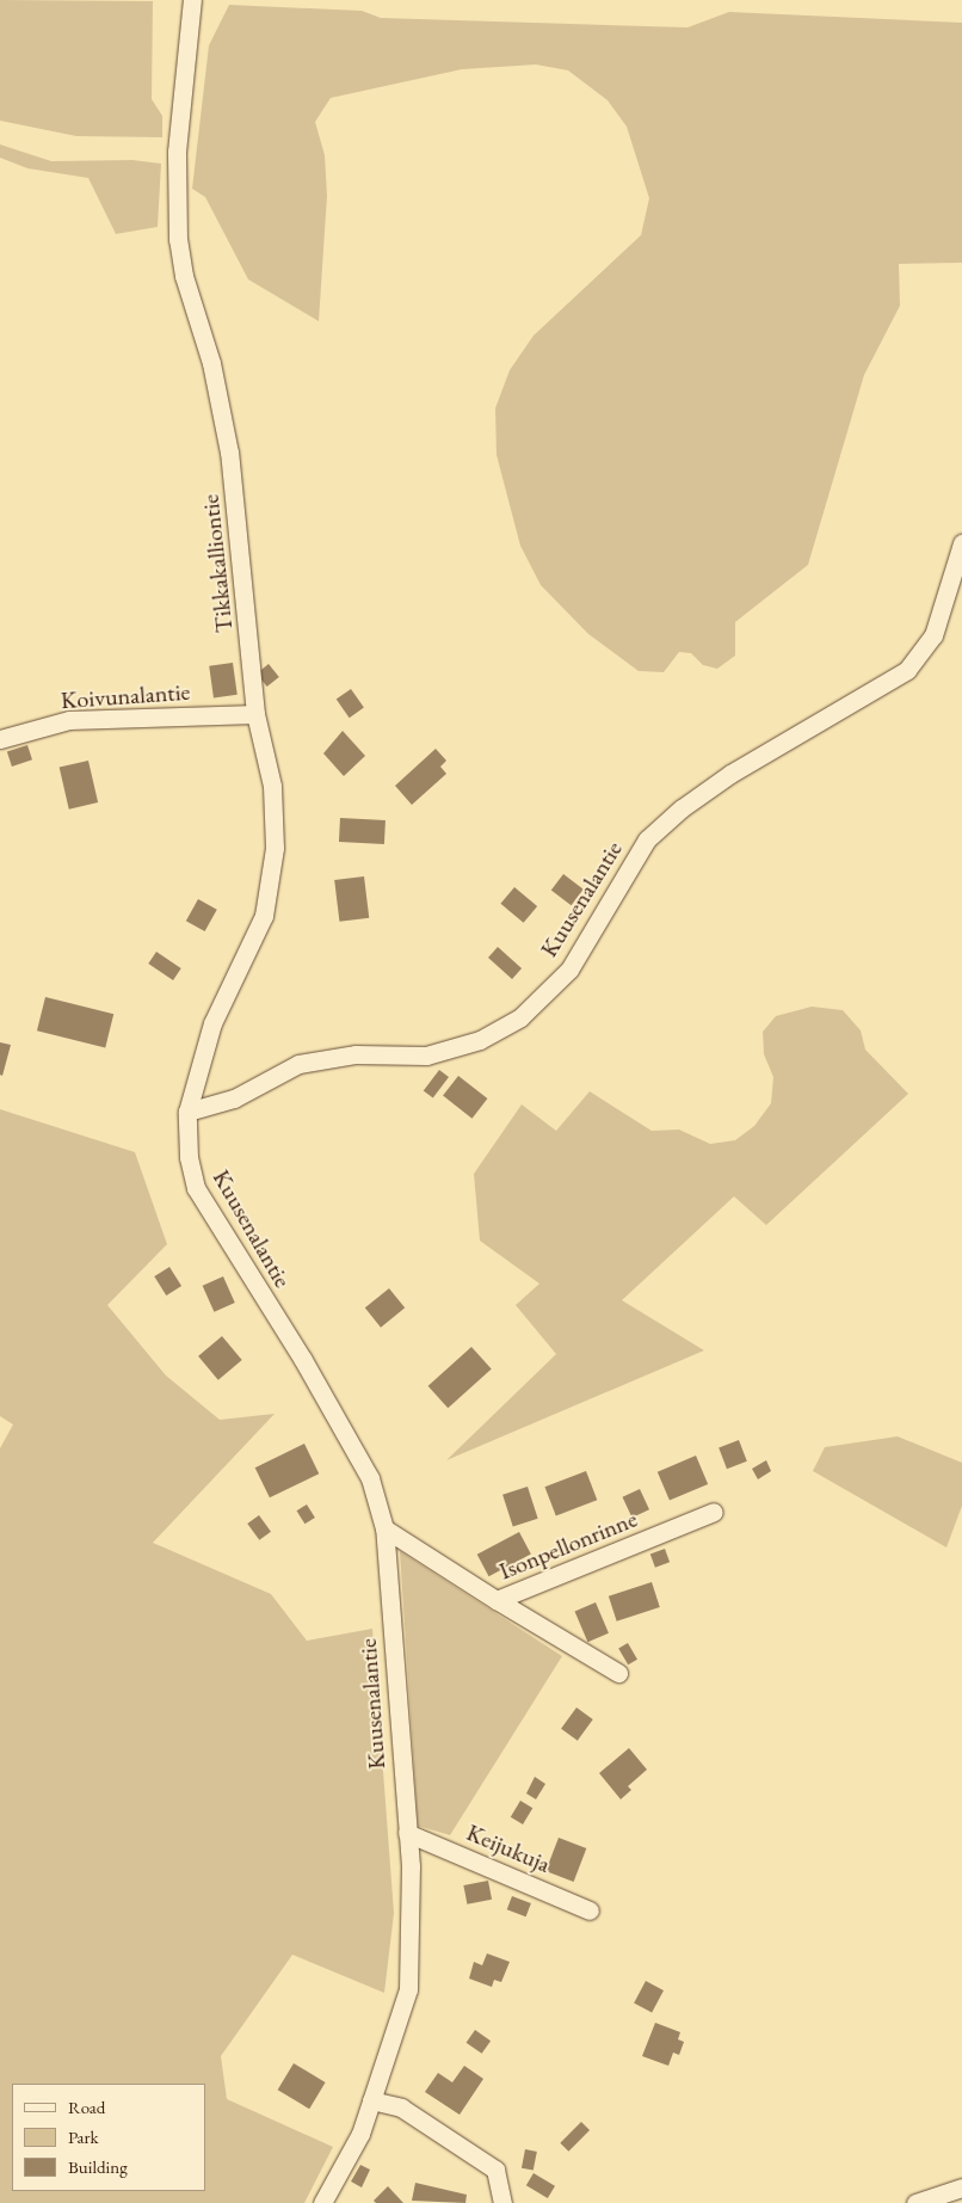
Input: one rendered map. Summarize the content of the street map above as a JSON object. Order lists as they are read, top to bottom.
{
  "streets": {
    "street": [
      "Tikkakalliontie",
      "Koivunalantie",
      "Kuusenalantie",
      "Isonpellonrinne",
      "Keijukuja"
    ]
  },
  "crossings": [
    ["Tikkakalliontie", "Koivunalantie"],
    ["Tikkakalliontie", "Kuusenalantie"],
    ["Kuusenalantie", "Isonpellonrinne"],
    ["Kuusenalantie", "Keijukuja"]
  ],
  "legend": ["Road", "Park", "Building"]
}
